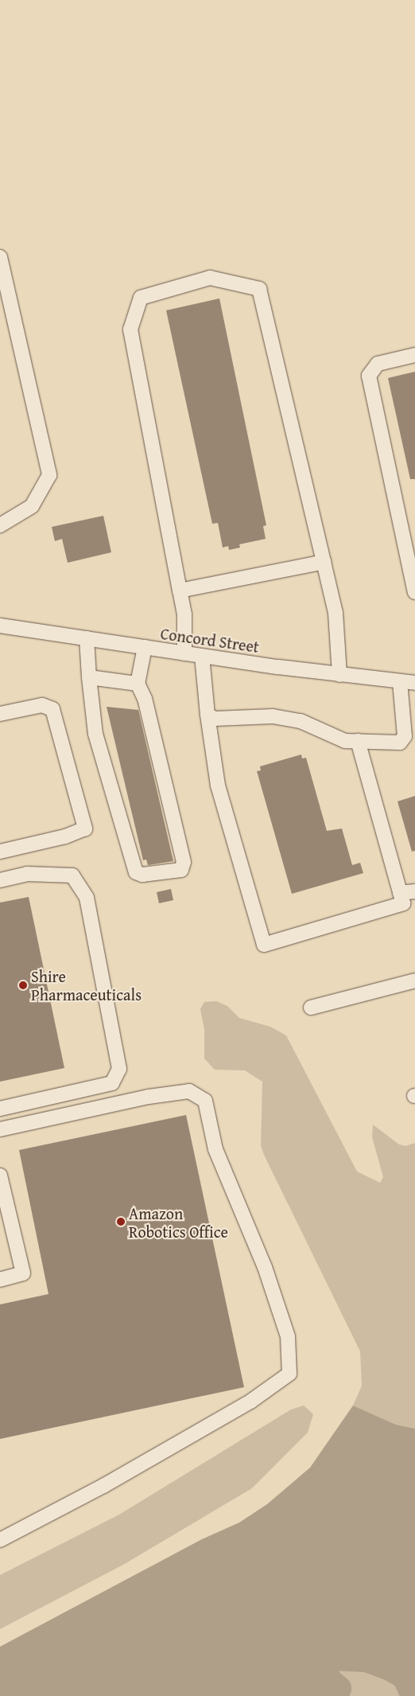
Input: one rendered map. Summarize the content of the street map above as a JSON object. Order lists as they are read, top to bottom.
{
  "streets": {
    "street": ["Concord Street"]
  },
  "places": ["Shire Pharmaceuticals", "Amazon Robotics Office"]
}
